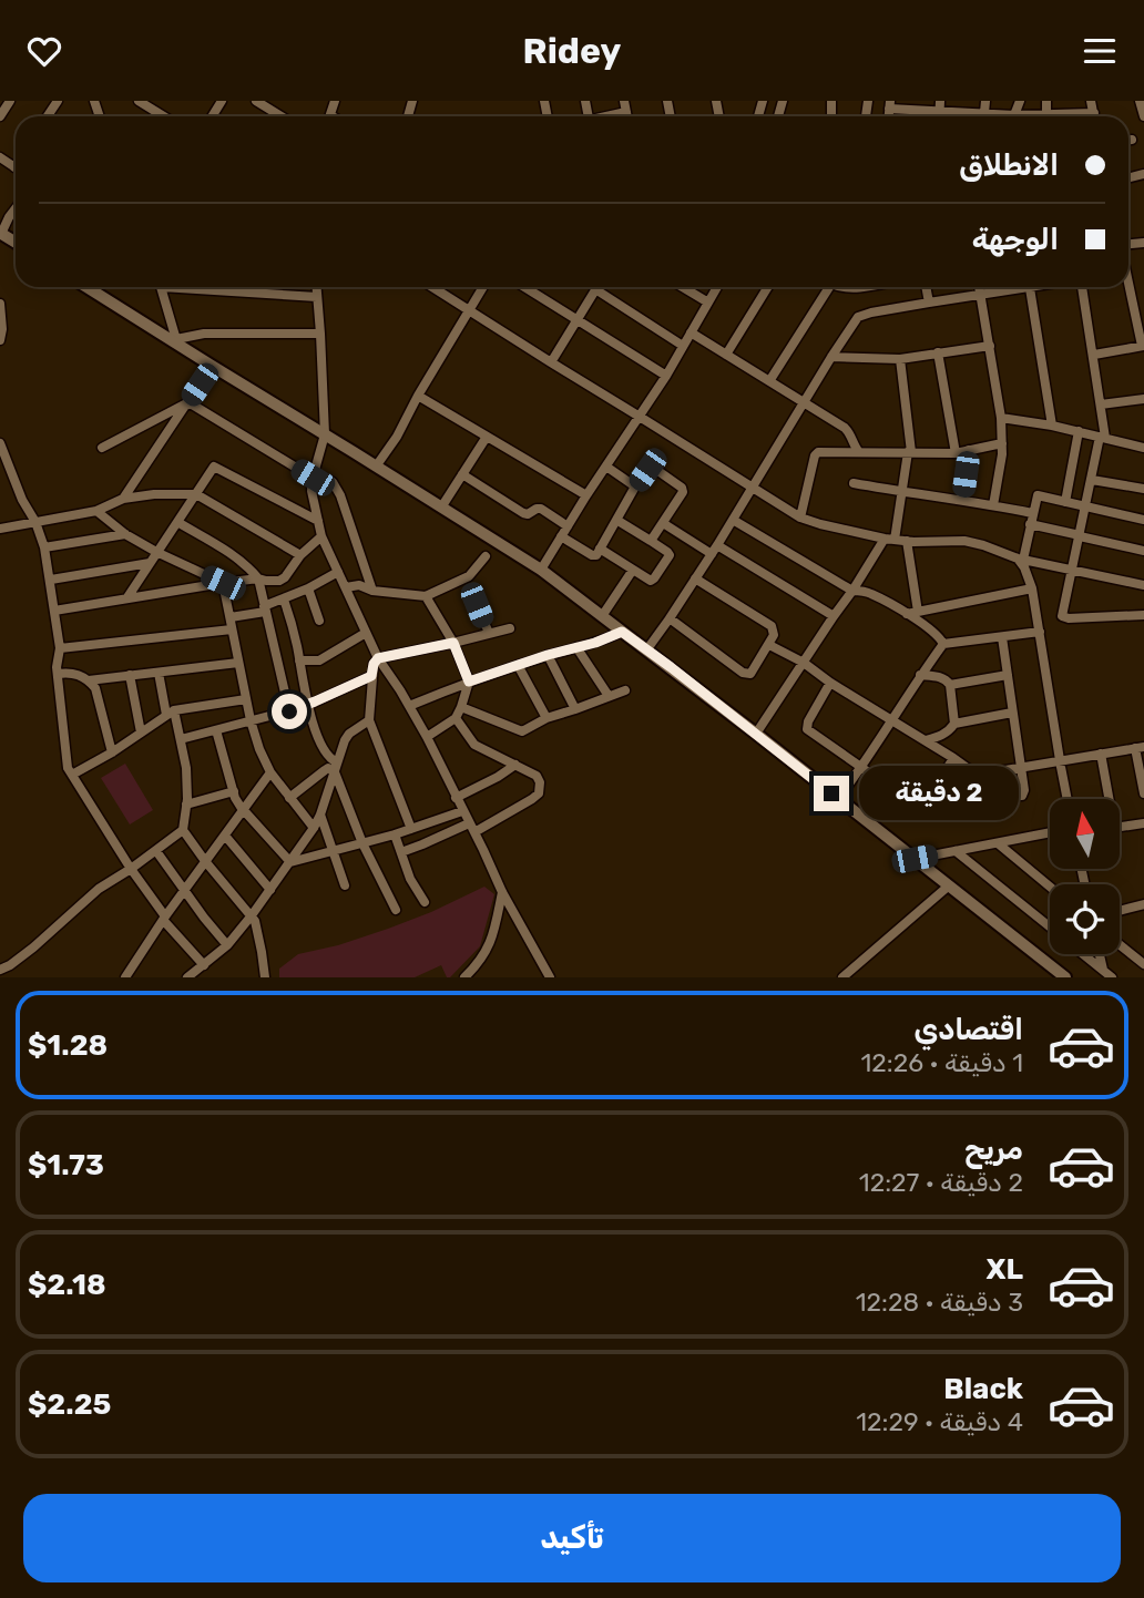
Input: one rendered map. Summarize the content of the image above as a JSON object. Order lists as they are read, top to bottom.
{
  "north": "top",
  "page": {
    "header": "Ridey",
    "banner": ["الانطلاق", "الوجهة"],
    "bubble": "2 دقيقة",
    "list": [
      {
        "name": "اقتصادي",
        "note": "1 دقيقة · 12:26",
        "value": "$1.28"
      },
      {
        "name": "مريح",
        "note": "2 دقيقة · 12:27",
        "value": "$1.73"
      },
      {
        "name": "XL",
        "note": "3 دقيقة · 12:28",
        "value": "$2.18"
      },
      {
        "name": "Black",
        "note": "4 دقيقة · 12:29",
        "value": "$2.25"
      }
    ],
    "buttons": "تأكيد"
  }
}
